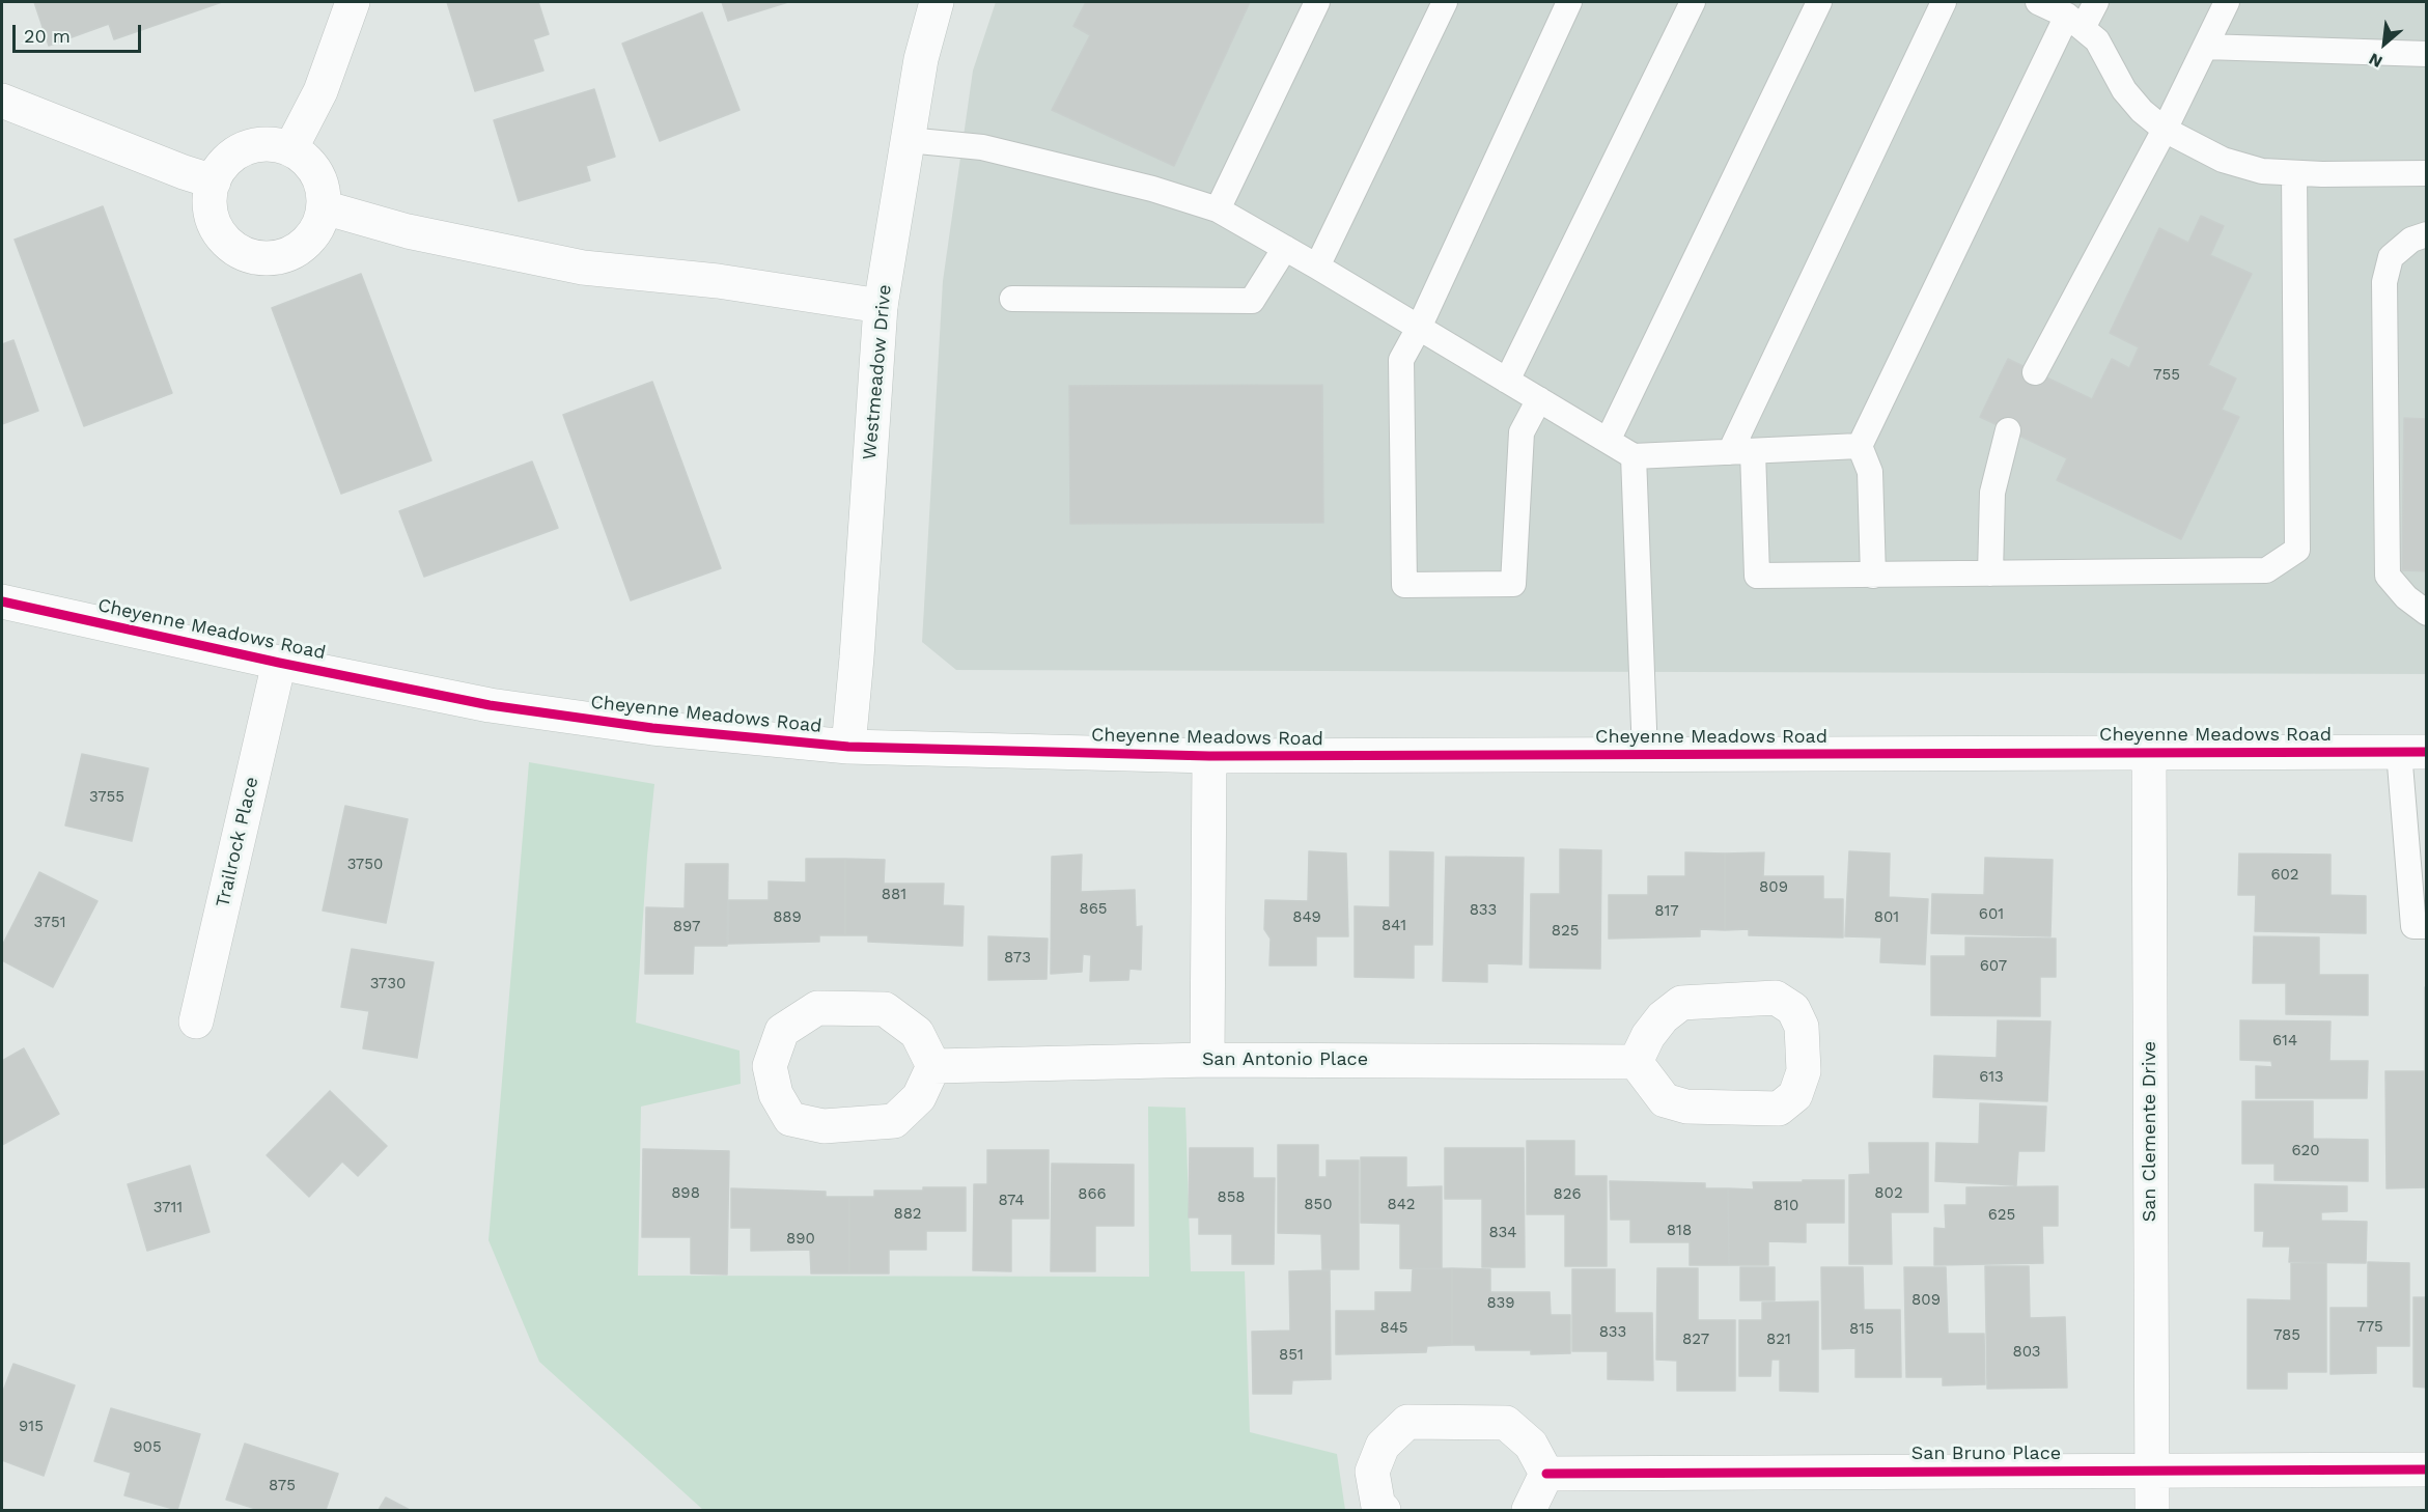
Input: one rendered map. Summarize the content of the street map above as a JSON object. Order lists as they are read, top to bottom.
{
  "streets": {
    "street": [
      "Westmeadow Drive",
      "Cheyenne Meadows Road",
      "Trailrock Place",
      "San Antonio Place",
      "San Clemente Drive",
      "San Bruno Place"
    ]
  },
  "crossings": [
    ["Westmeadow Drive", "Cheyenne Meadows Road"],
    ["Cheyenne Meadows Road", "Trailrock Place"],
    ["Cheyenne Meadows Road", "San Clemente Drive"],
    ["San Clemente Drive", "San Bruno Place"]
  ],
  "house_numbers": [
    "755",
    "3755",
    "3750",
    "602",
    "809",
    "881",
    "865",
    "833",
    "817",
    "601",
    "889",
    "849",
    "801",
    "3751",
    "841",
    "897",
    "825",
    "873",
    "607",
    "3730",
    "614",
    "613",
    "620",
    "898",
    "802",
    "866",
    "826",
    "858",
    "874",
    "850",
    "842",
    "810",
    "3711",
    "882",
    "625",
    "818",
    "834",
    "890",
    "809",
    "839",
    "775",
    "845",
    "815",
    "833",
    "785",
    "827",
    "821",
    "803",
    "851",
    "915",
    "905",
    "875"
  ],
  "scale_bar": "20 m",
  "north": "bottom left"
}
